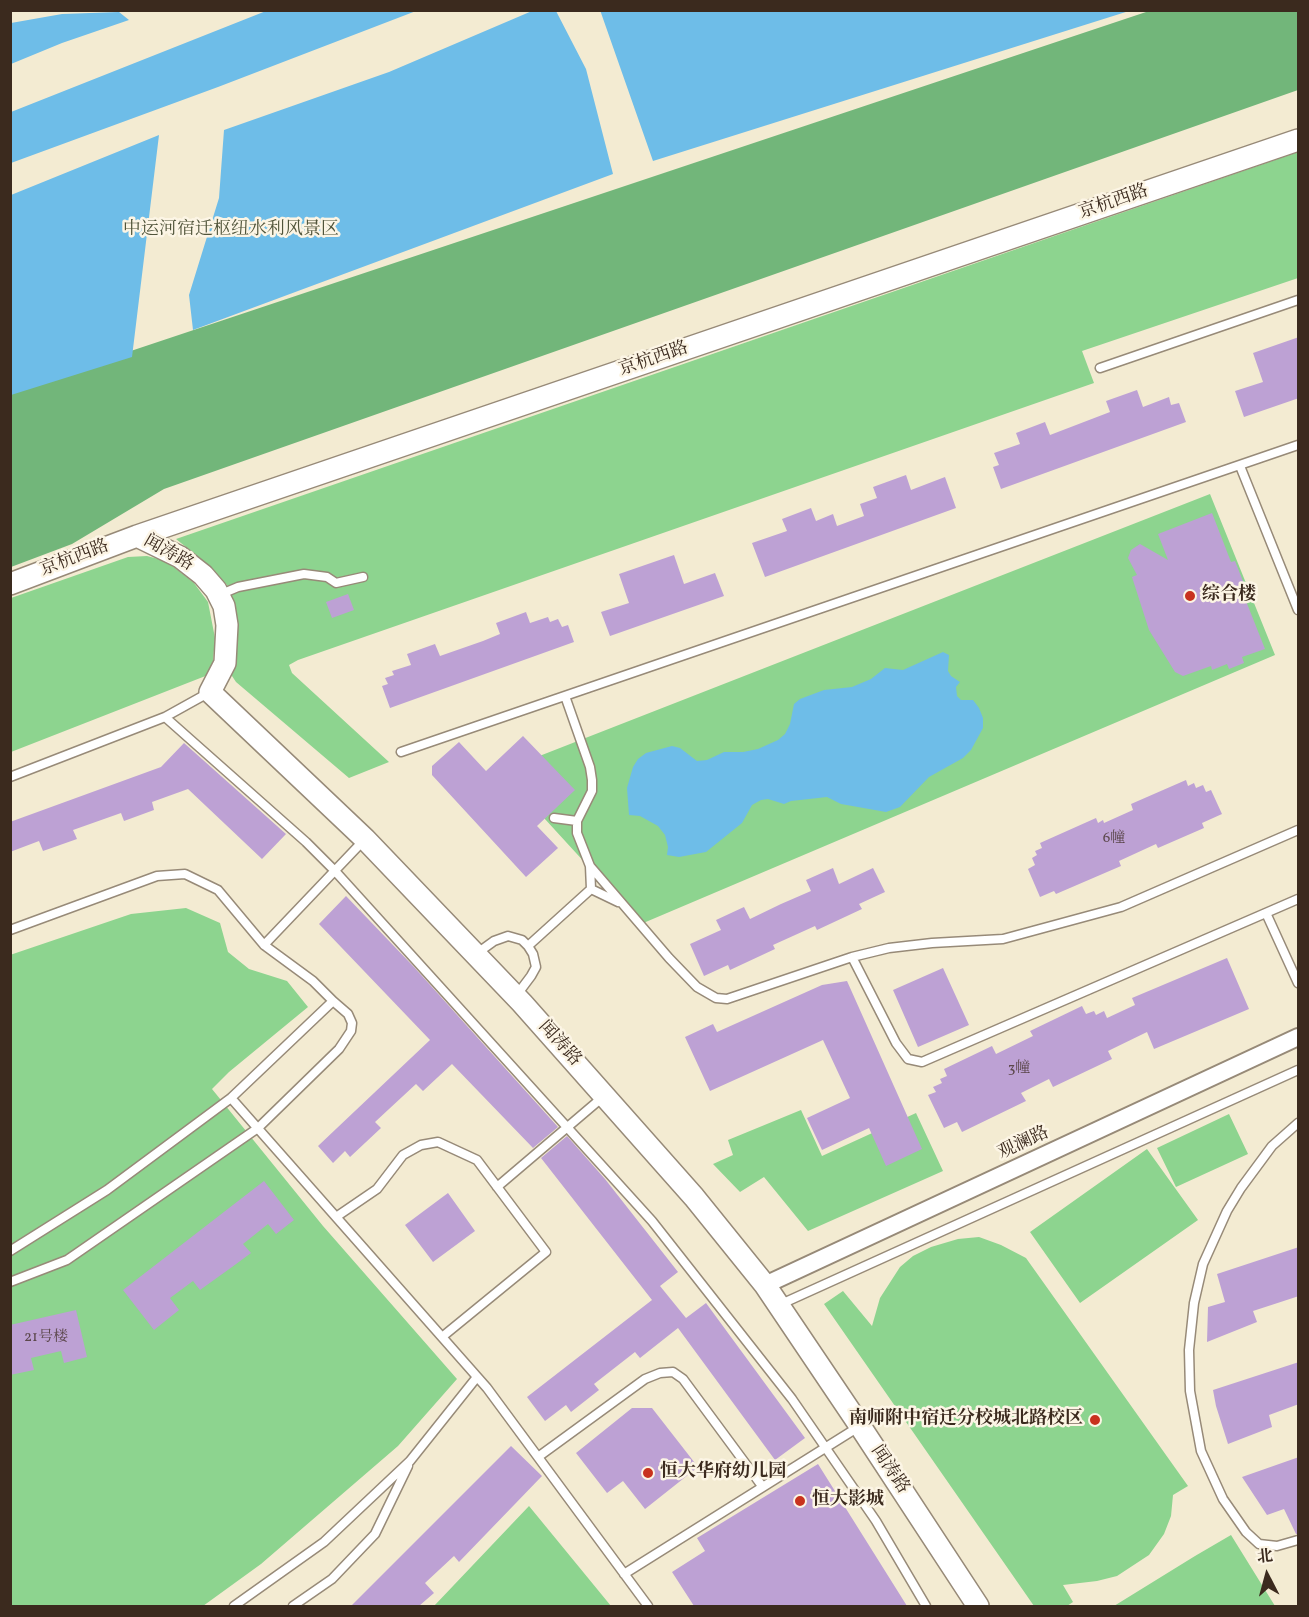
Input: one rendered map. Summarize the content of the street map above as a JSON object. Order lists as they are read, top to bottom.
{
  "streets": {
    "street": ["京杭西路", "闻涛路", "观澜路"]
  },
  "crossings": [
    ["京杭西路", "闻涛路"],
    ["闻涛路", "观澜路"]
  ],
  "parks": ["中运河宿迁枢纽水利风景区"],
  "places": [
    "综合楼",
    "南师附中宿迁分校城北路校区",
    "恒大华府幼儿园",
    "恒大影城"
  ],
  "house_numbers": ["6幢", "3幢", "21号楼"],
  "north": "top"
}
